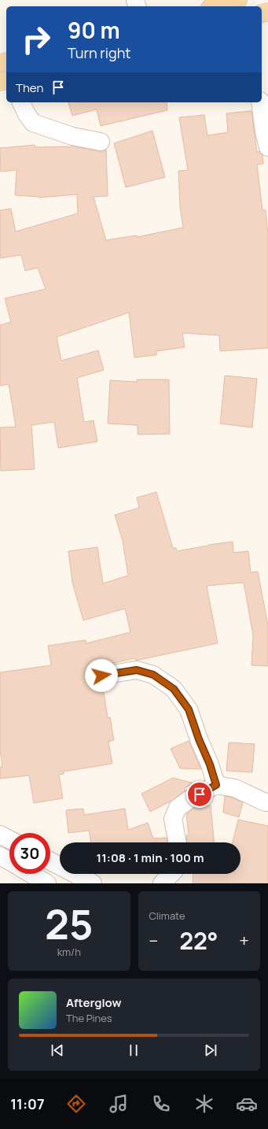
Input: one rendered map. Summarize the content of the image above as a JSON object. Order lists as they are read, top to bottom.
{
  "page": {
    "turn": ["90 m", "Turn right"],
    "then": "Then",
    "limit": "30",
    "trip": "11:08 · 1 min · 100 m",
    "tile": [
      ["25", "km/h"],
      "Climate"
    ],
    "heat": ["−", "22°", "+"],
    "song": ["Afterglow", "The Pines"],
    "tabs": "11:07"
  }
}
